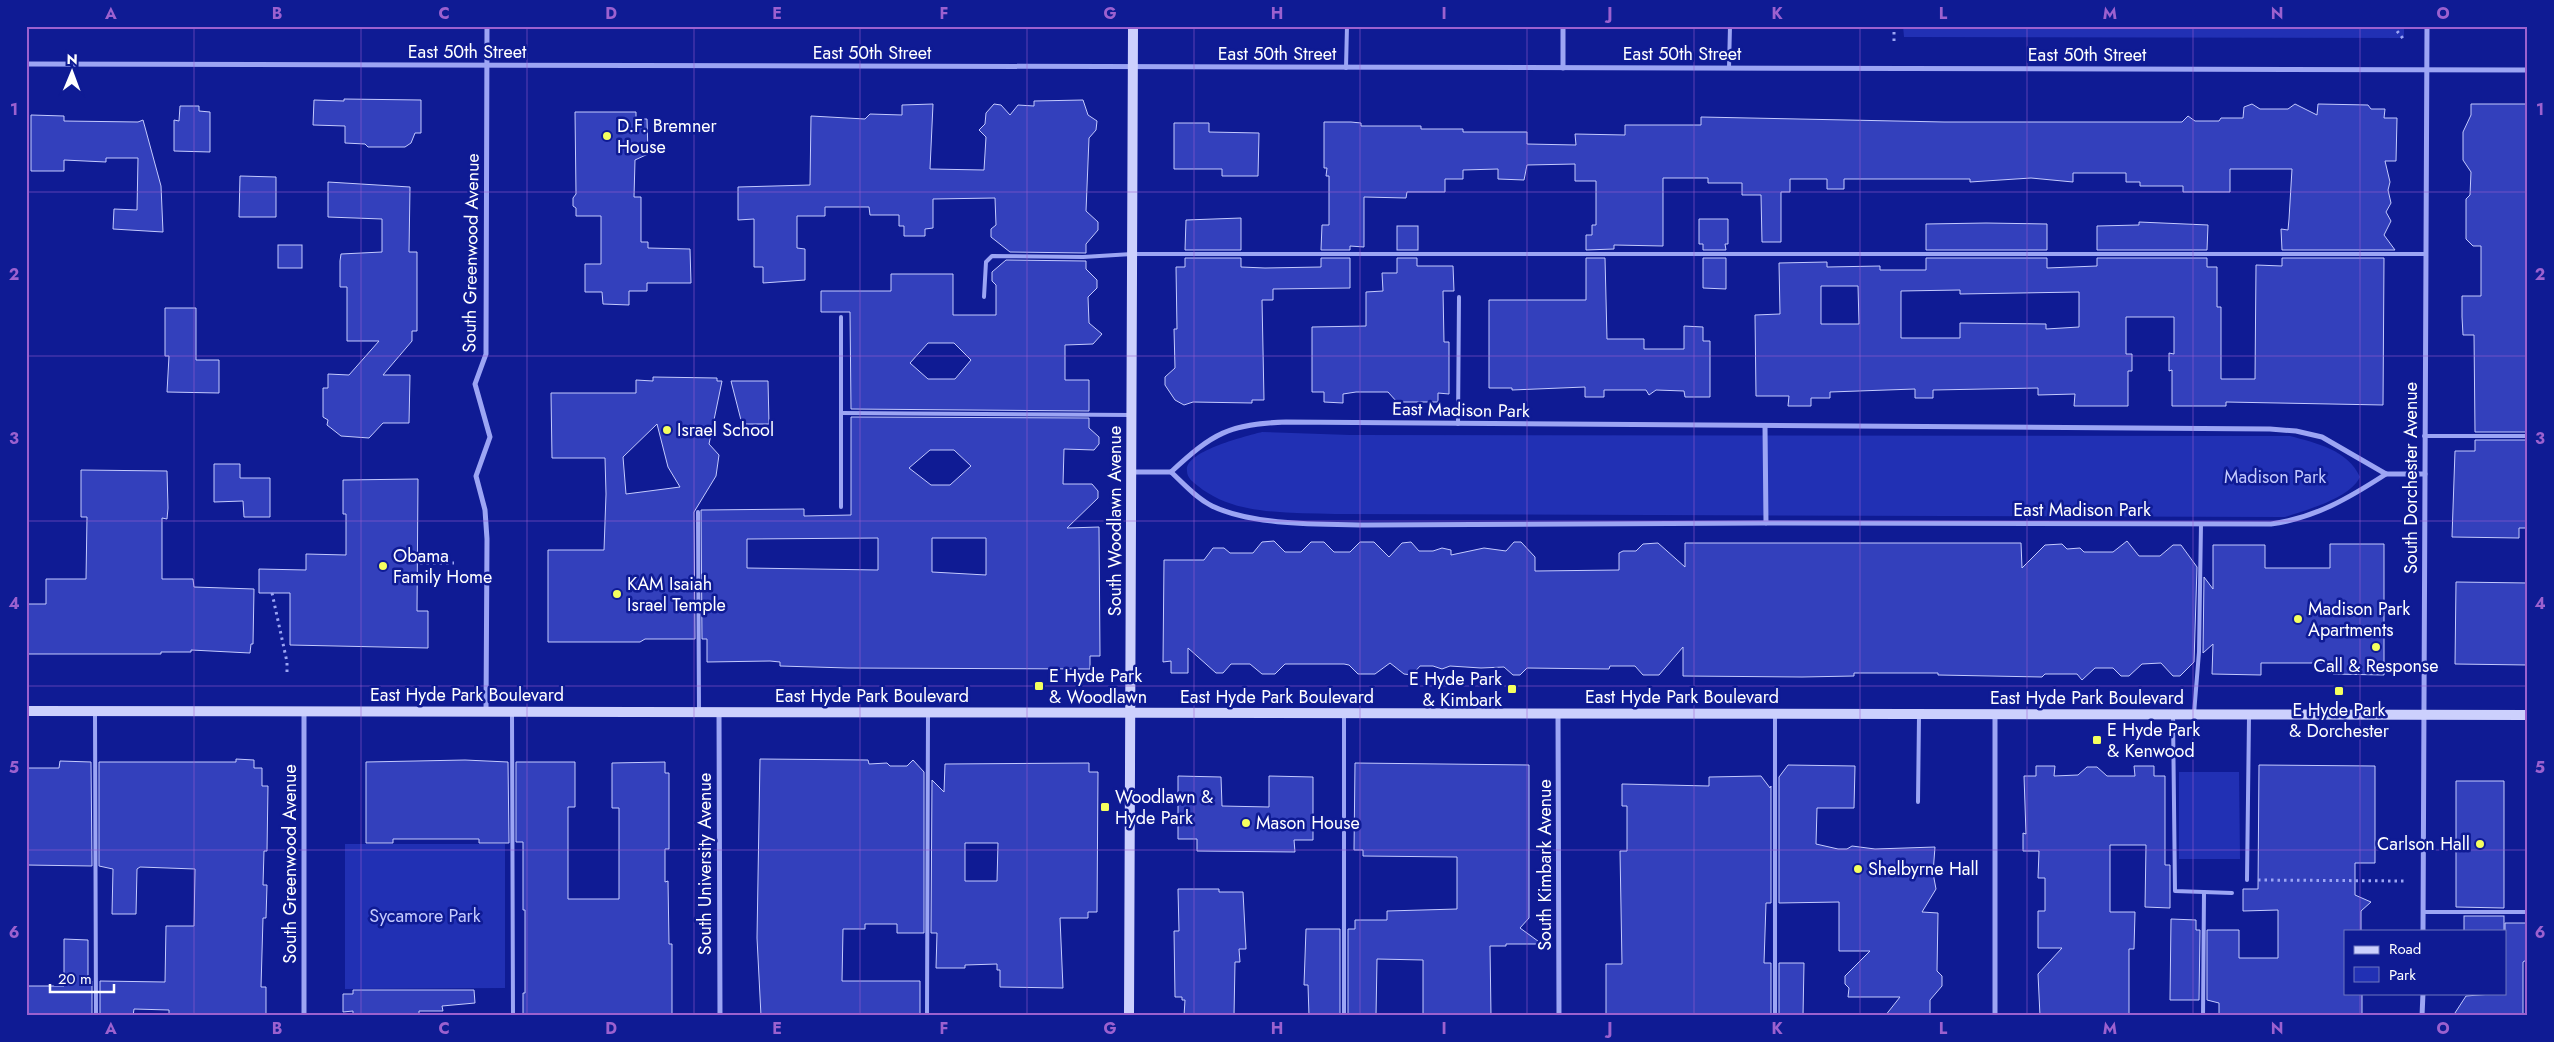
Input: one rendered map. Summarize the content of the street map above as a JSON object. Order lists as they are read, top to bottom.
{
  "streets": {
    "main road": ["South Woodlawn Avenue", "East Hyde Park Boulevard"],
    "street": [
      "East 50th Street",
      "South Greenwood Avenue",
      "East Madison Park",
      "South Dorchester Avenue",
      "South University Avenue",
      "South Kimbark Avenue"
    ]
  },
  "crossings": [
    ["East 50th Street", "South Greenwood Avenue"],
    ["East 50th Street", "South Dorchester Avenue"],
    ["East 50th Street", "South Woodlawn Avenue"],
    ["South Greenwood Avenue", "East Hyde Park Boulevard"],
    ["South Dorchester Avenue", "East Hyde Park Boulevard"],
    ["South Woodlawn Avenue", "East Hyde Park Boulevard"],
    ["East Hyde Park Boulevard", "South University Avenue"],
    ["East Hyde Park Boulevard", "South Kimbark Avenue"]
  ],
  "parks": ["Madison Park", "Sycamore Park"],
  "places": {
    "other": [
      "D.F. Bremner House",
      "Israel School",
      "Obama Family Home",
      "KAM Isaiah Israel Temple",
      "Madison Park Apartments",
      "Call & Response",
      "Mason House",
      "Carlson Hall",
      "Shelbyrne Hall"
    ],
    "transit": [
      "E Hyde Park & Woodlawn",
      "E Hyde Park & Kimbark",
      "E Hyde Park & Dorchester",
      "E Hyde Park & Kenwood",
      "Woodlawn & Hyde Park"
    ]
  },
  "legend": ["Road", "Park"],
  "scale_bar": "20 m",
  "north": "top",
  "grid": {
    "columns": [
      "A",
      "B",
      "C",
      "D",
      "E",
      "F",
      "G",
      "H",
      "I",
      "J",
      "K",
      "L",
      "M",
      "N",
      "O"
    ],
    "rows": [
      "1",
      "2",
      "3",
      "4",
      "5",
      "6"
    ]
  }
}
